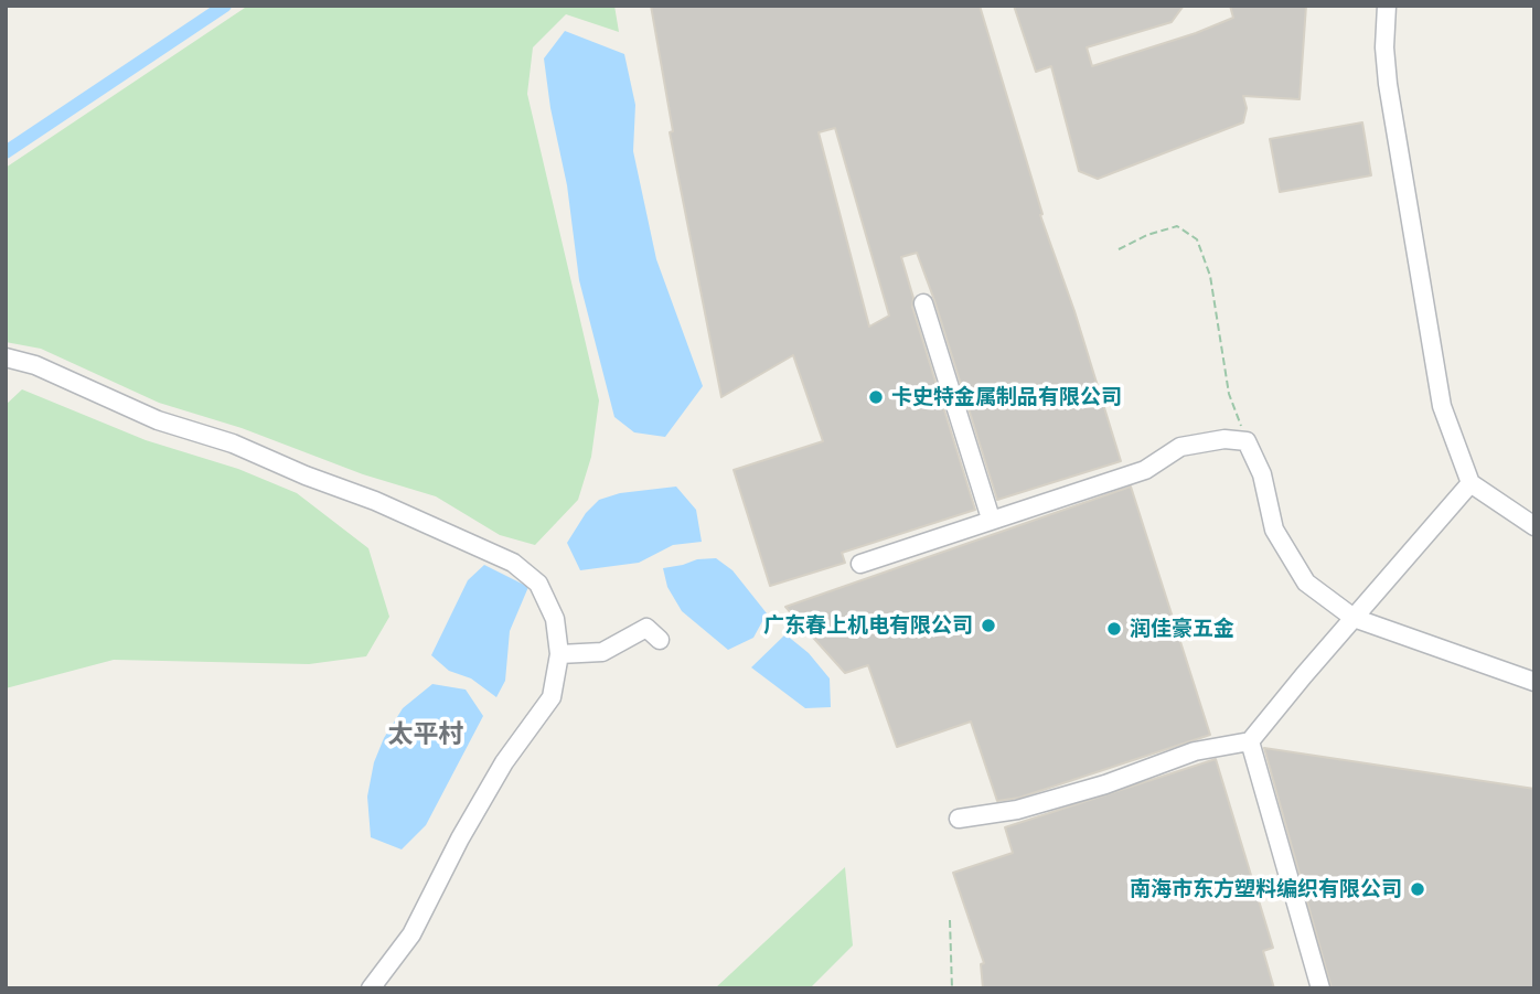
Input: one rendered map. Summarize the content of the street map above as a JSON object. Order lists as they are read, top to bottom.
{
  "districts": ["太平村"],
  "places": [
    "卡史特金属制品有限公司",
    "广东春上机电有限公司",
    "润佳豪五金",
    "南海市东方塑料编织有限公司"
  ]
}
